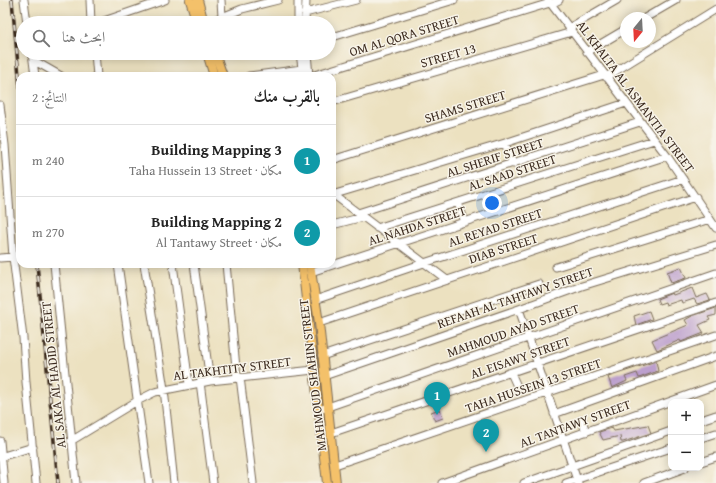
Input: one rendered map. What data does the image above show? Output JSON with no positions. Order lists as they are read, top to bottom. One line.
{"streets":{"main road":["MAHMOUD SHAHIN STREET"],"street":["OM AL QORA STREET","STREET 13","AL KHALTA AL ASMANTIA STREET","SHAMS STREET","AL SHERIF STREET","AL SAAD STREET","AL NAHDA STREET","AL REYAD STREET","DIAB STREET","REFAAH AL TAHTAWY STREET","MAHMOUD AYAD STREET","AL EISAWY STREET","AL TAKHTITY STREET","AL SAKA AL HADID STREET","TAHA HUSSEIN 13 STREET","AL TANTAWY STREET"]},"crossings":[["OM AL QORA STREET","AL KHALTA AL ASMANTIA STREET"],["STREET 13","AL KHALTA AL ASMANTIA STREET"],["AL KHALTA AL ASMANTIA STREET","SHAMS STREET"],["AL KHALTA AL ASMANTIA STREET","AL SHERIF STREET"],["AL KHALTA AL ASMANTIA STREET","AL SAAD STREET"],["AL KHALTA AL ASMANTIA STREET","AL NAHDA STREET"],["AL KHALTA AL ASMANTIA STREET","AL REYAD STREET"],["AL KHALTA AL ASMANTIA STREET","DIAB STREET"],["AL REYAD STREET","MAHMOUD SHAHIN STREET"],["DIAB STREET","MAHMOUD SHAHIN STREET"],["REFAAH AL TAHTAWY STREET","MAHMOUD SHAHIN STREET"],["MAHMOUD AYAD STREET","MAHMOUD SHAHIN STREET"],["AL EISAWY STREET","MAHMOUD SHAHIN STREET"],["AL TAKHTITY STREET","AL SAKA AL HADID STREET"],["AL TAKHTITY STREET","MAHMOUD SHAHIN STREET"],["MAHMOUD SHAHIN STREET","TAHA HUSSEIN 13 STREET"]],"north":"bottom","page":{"search":"ابحث هنا","heading":["بالقرب منك","النتائج: 2"],"list":[{"mark":"1","name":"Building Mapping 3","note":"مكان · Taha Hussein 13 Street","value":"240 m"},{"mark":"2","name":"Building Mapping 2","note":"مكان · Al Tantawy Street","value":"270 m"}],"pins":["1","2"],"map_buttons":["+","−"]}}
